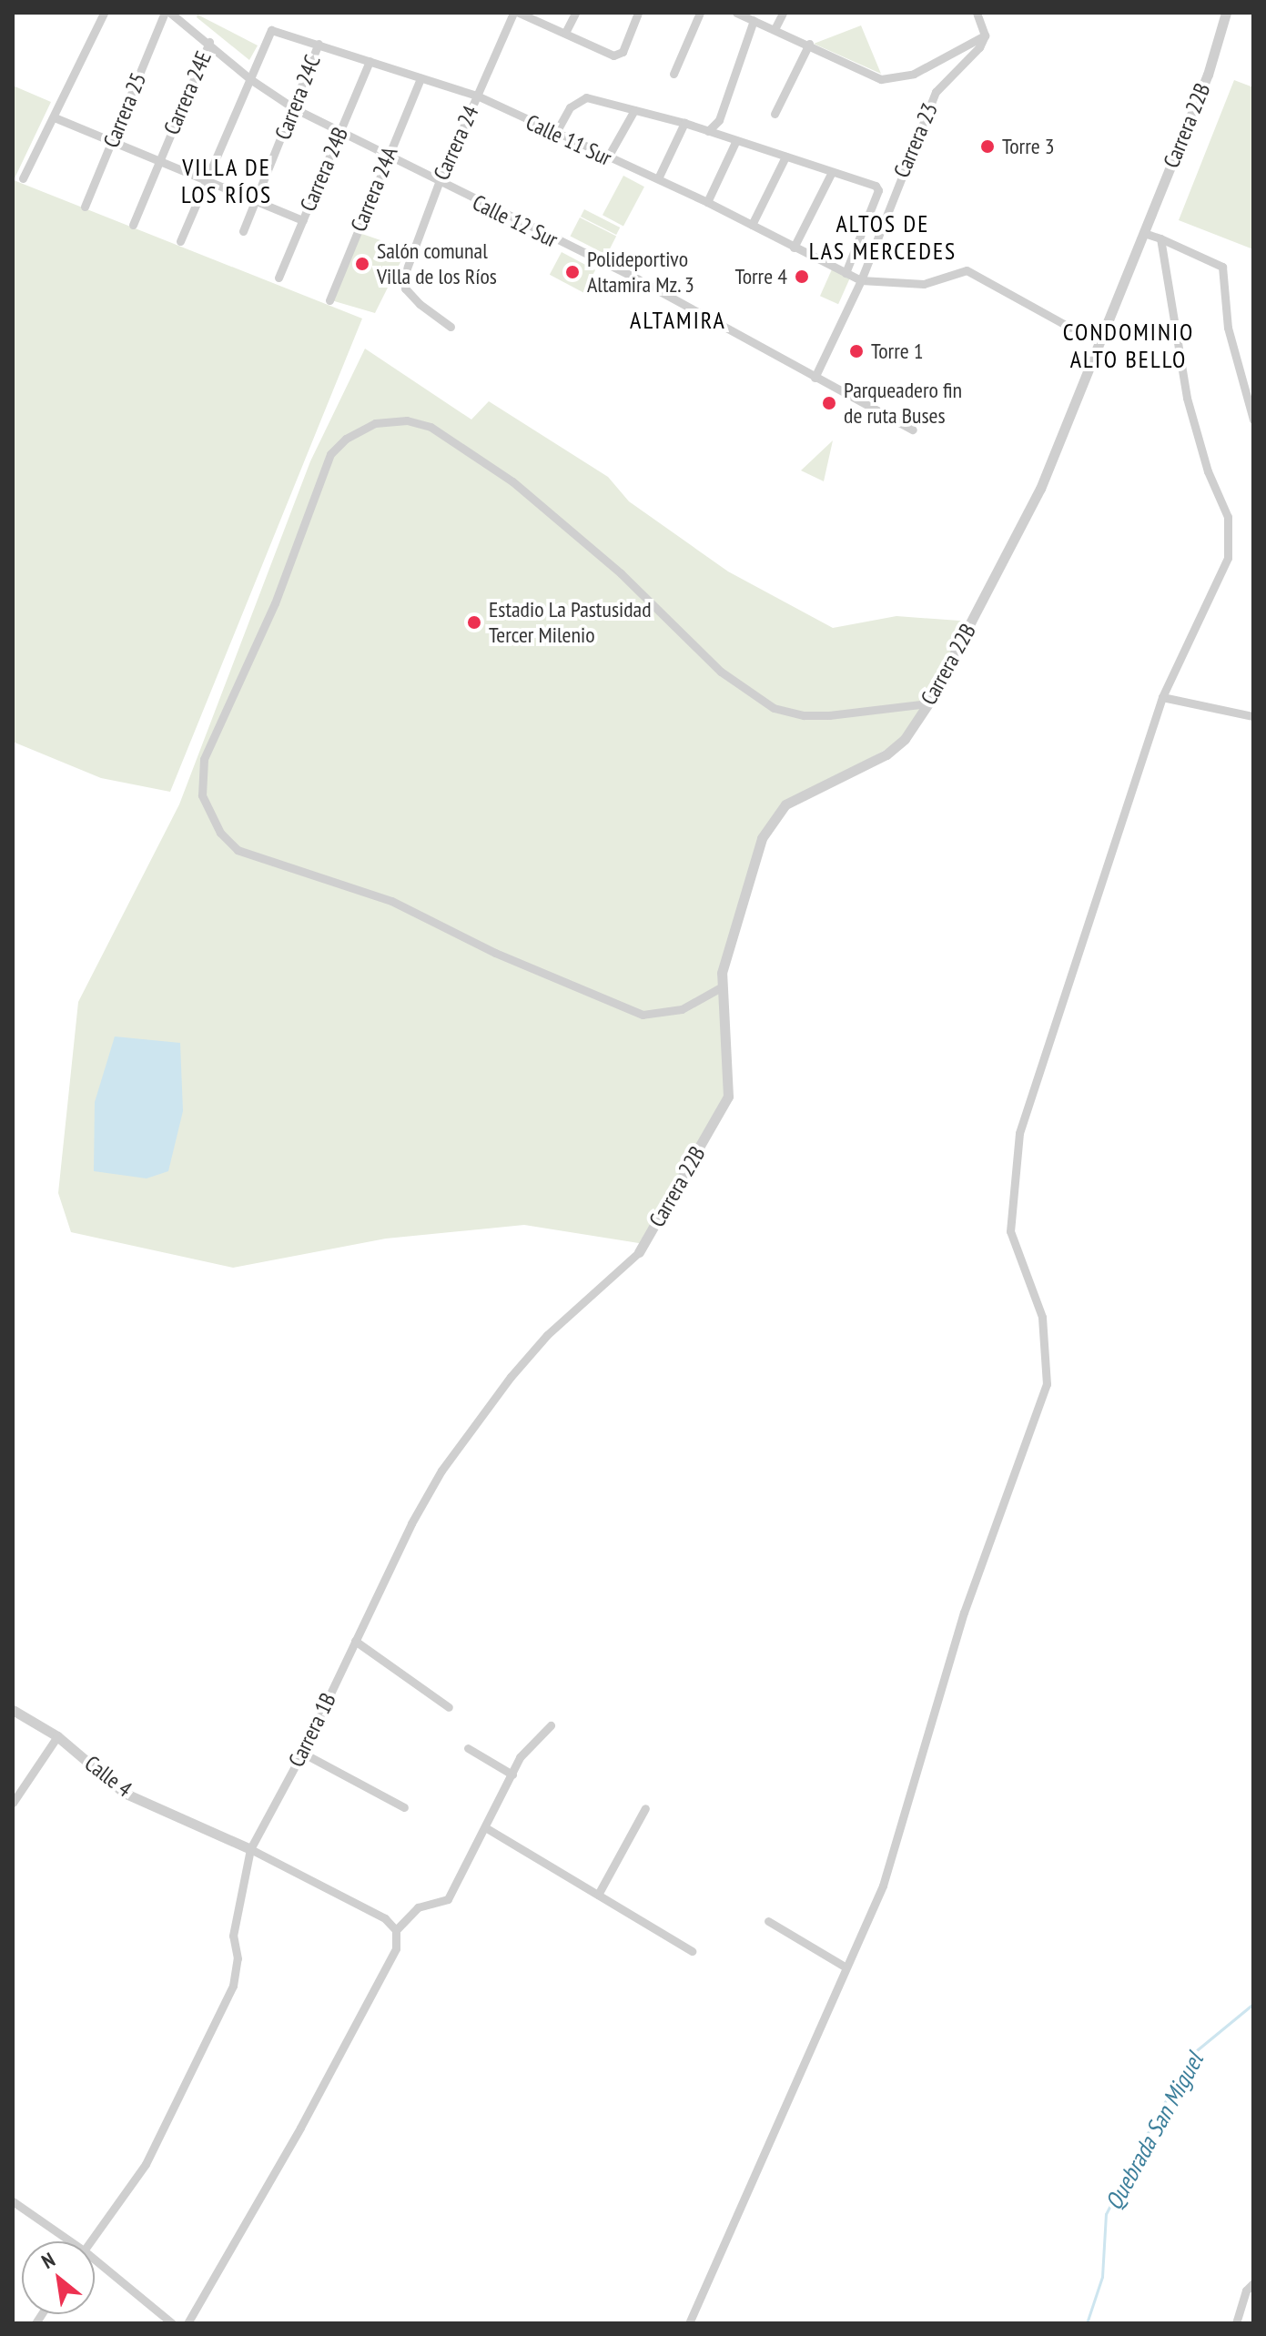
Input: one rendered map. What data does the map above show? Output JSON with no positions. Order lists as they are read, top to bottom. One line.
{"streets":{"street":["Carrera 24E","Carrera 24C","Carrera 25","Carrera 22B","Calle 11 Sur","Carrera 23","Carrera 24","Carrera 24B","Carrera 24A","Calle 12 Sur","Carrera 1B","Calle 4"]},"crossings":[["Carrera 24E","Calle 12 Sur"],["Carrera 24C","Calle 11 Sur"],["Carrera 24C","Calle 12 Sur"],["Carrera 22B","Carrera 1B"],["Calle 11 Sur","Carrera 23"],["Calle 11 Sur","Carrera 24"],["Calle 11 Sur","Carrera 24B"],["Calle 11 Sur","Carrera 24A"],["Calle 11 Sur","Calle 12 Sur"],["Carrera 23","Calle 12 Sur"],["Carrera 24","Calle 12 Sur"],["Carrera 24B","Calle 12 Sur"],["Carrera 24A","Calle 12 Sur"],["Carrera 1B","Calle 4"]],"districts":["VILLA DE LOS RÍOS","ALTOS DE LAS MERCEDES","ALTAMIRA","CONDOMINIO ALTO BELLO"],"water":["Quebrada San Miguel"],"places":["Torre 3","Salón comunal Villa de los Ríos","Polideportivo Altamira Mz. 3","Torre 4","Torre 1","Parqueadero fin de ruta Buses","Estadio La Pastusidad Tercer Milenio"],"north":"top left"}
